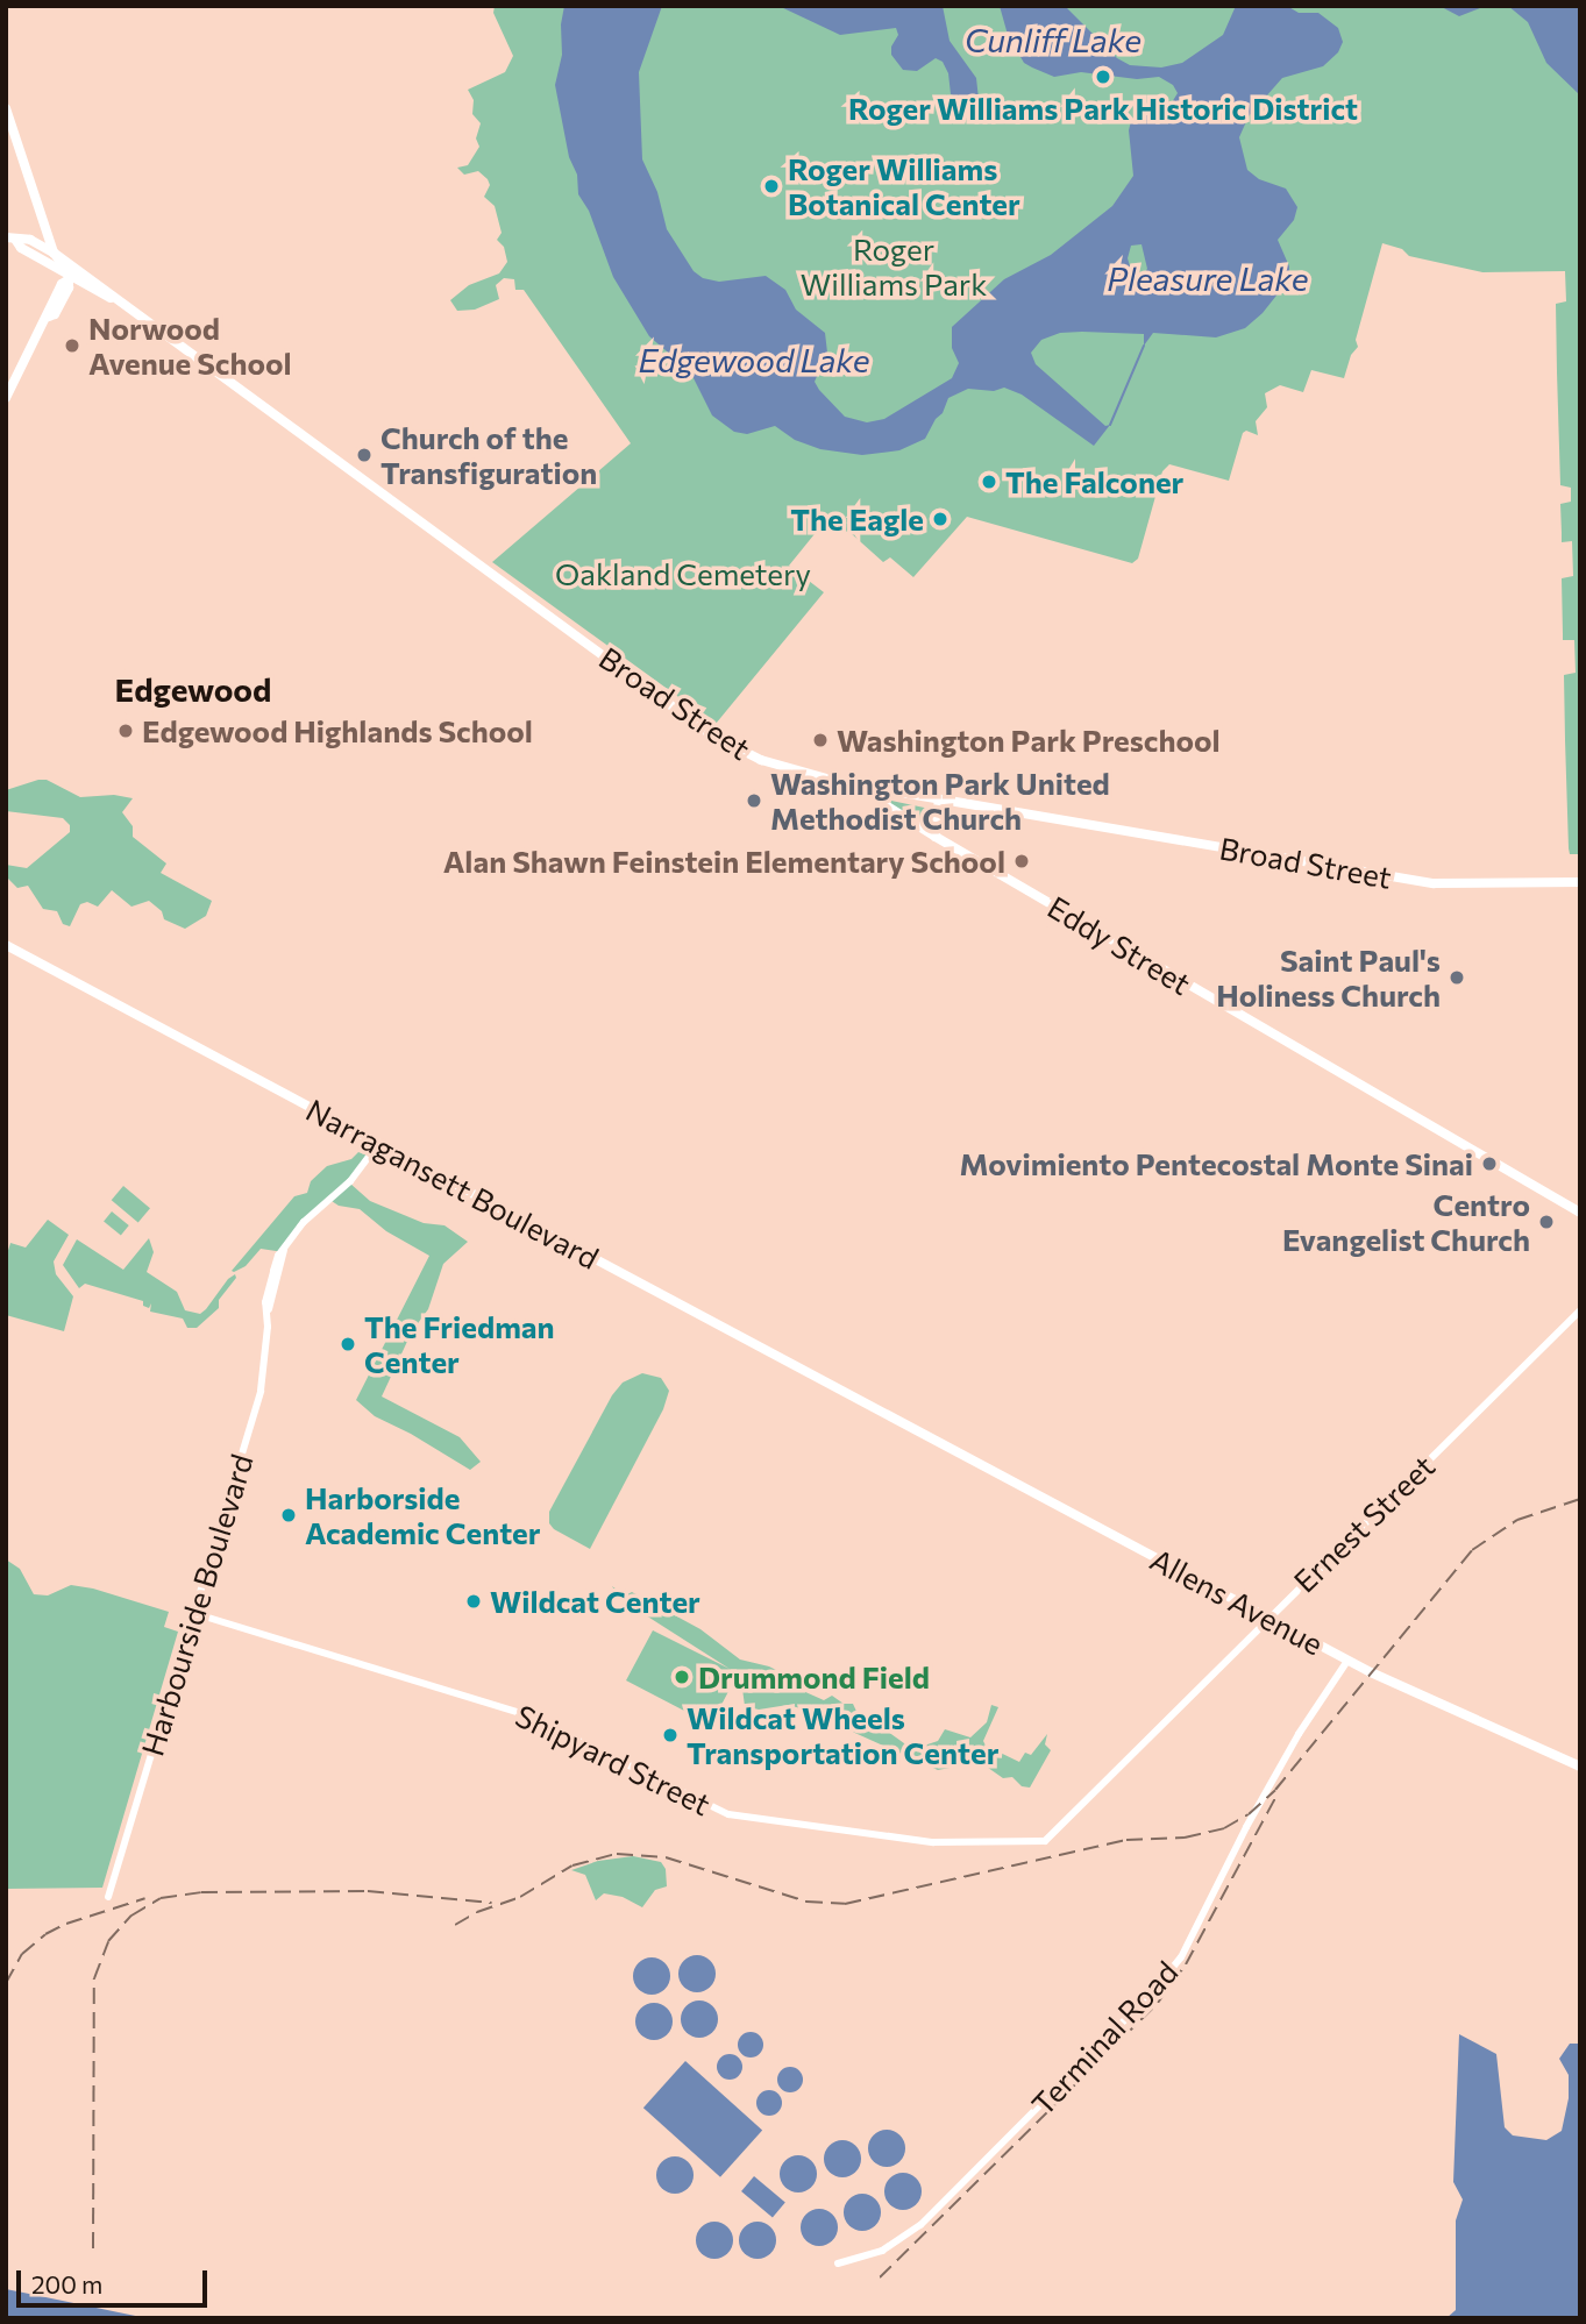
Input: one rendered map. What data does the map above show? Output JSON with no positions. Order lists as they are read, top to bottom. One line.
{"streets":{"main road":["Broad Street","Eddy Street","Narragansett Boulevard","Allens Avenue"],"street":["Ernest Street","Harbourside Boulevard","Shipyard Street","Terminal Road"]},"crossings":[["Broad Street","Eddy Street"],["Narragansett Boulevard","Allens Avenue"],["Narragansett Boulevard","Harbourside Boulevard"],["Ernest Street","Allens Avenue"],["Ernest Street","Shipyard Street"],["Allens Avenue","Terminal Road"],["Harbourside Boulevard","Shipyard Street"]],"districts":["Edgewood"],"water":["Cunliff Lake","Pleasure Lake","Edgewood Lake"],"parks":["Roger Williams Park","Oakland Cemetery"],"places":["Roger Williams Park Historic District","Roger Williams Botanical Center","Norwood Avenue School","Church of the Transfiguration","The Falconer","The Eagle","Edgewood Highlands School","Washington Park Preschool","Washington Park United Methodist Church","Alan Shawn Feinstein Elementary School","Saint Paul's Holiness Church","Movimiento Pentecostal Monte Sinai","Centro Evangelist Church","The Friedman Center","Harborside Academic Center","Wildcat Center","Drummond Field","Wildcat Wheels Transportation Center"],"scale_bar":"200 m"}
